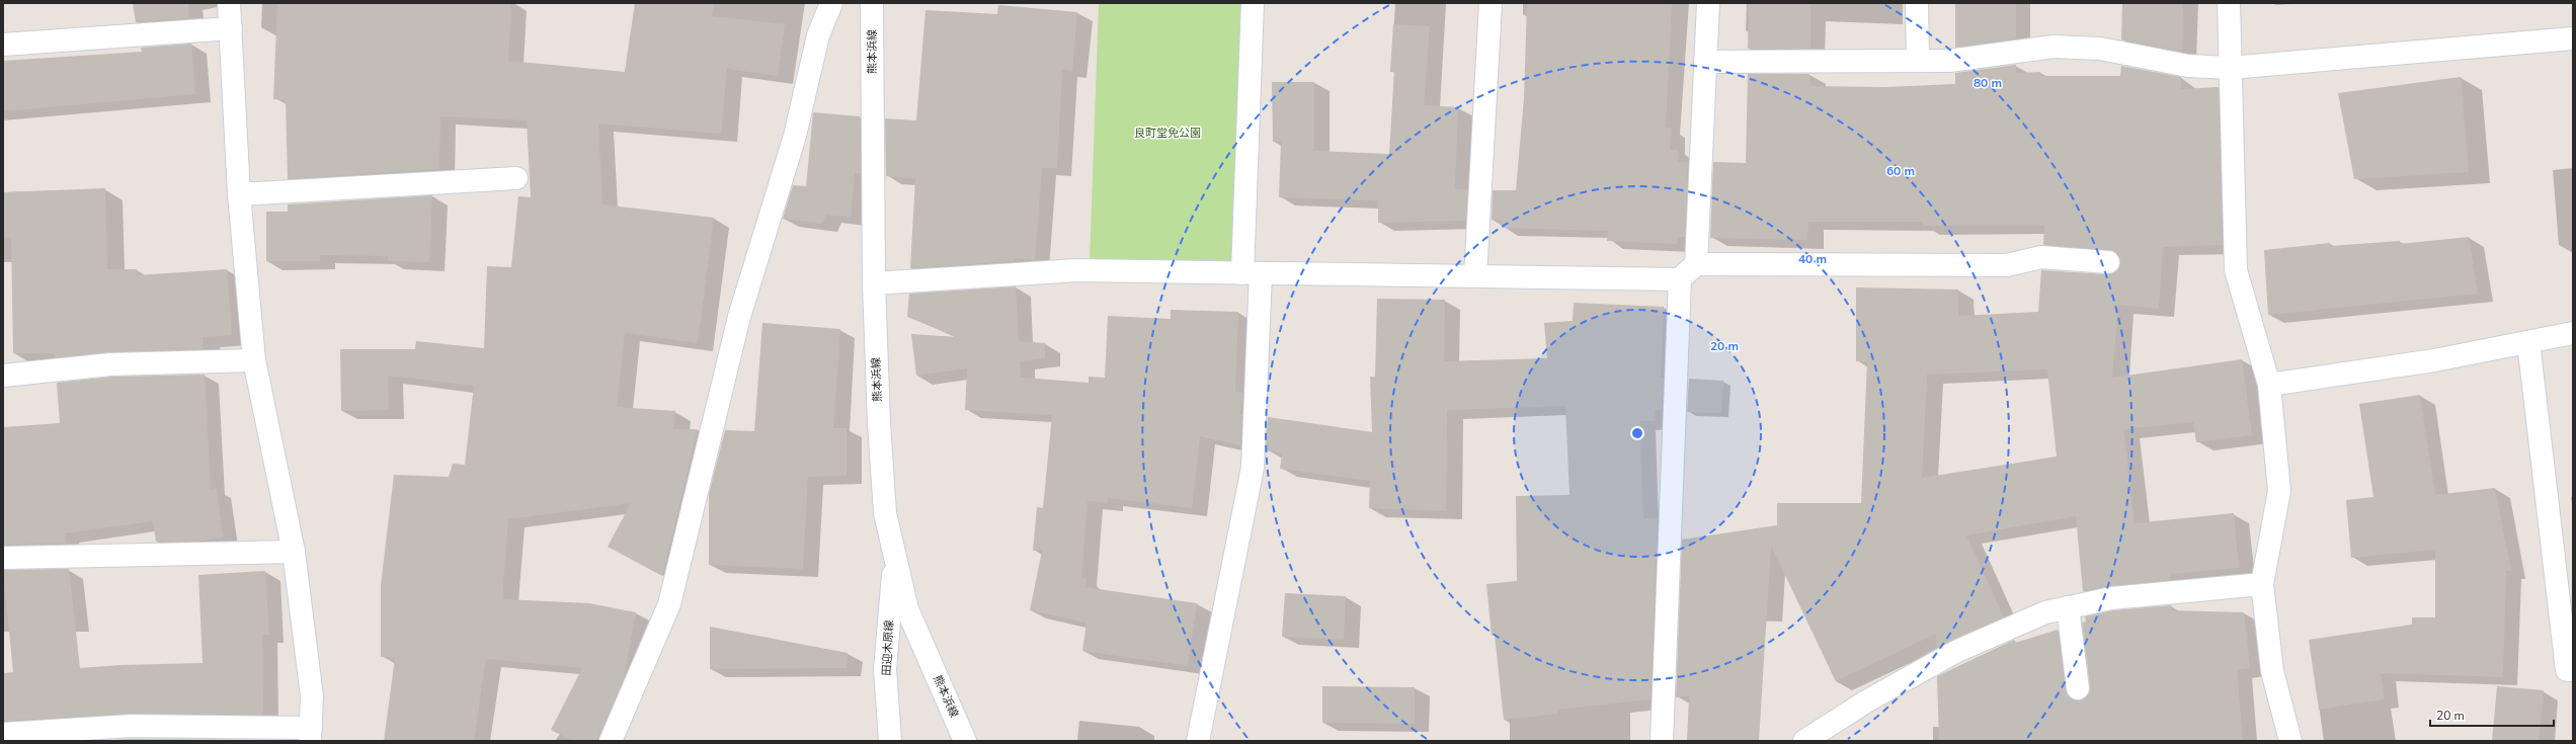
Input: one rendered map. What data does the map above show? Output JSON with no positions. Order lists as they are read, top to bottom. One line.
{"streets":{"street":["熊本浜線","田迎木原線"]},"crossings":[["熊本浜線","田迎木原線"]],"parks":["良町堂免公園"],"scale_bar":"20 m","rings":["80 m","60 m","40 m","20 m"]}
